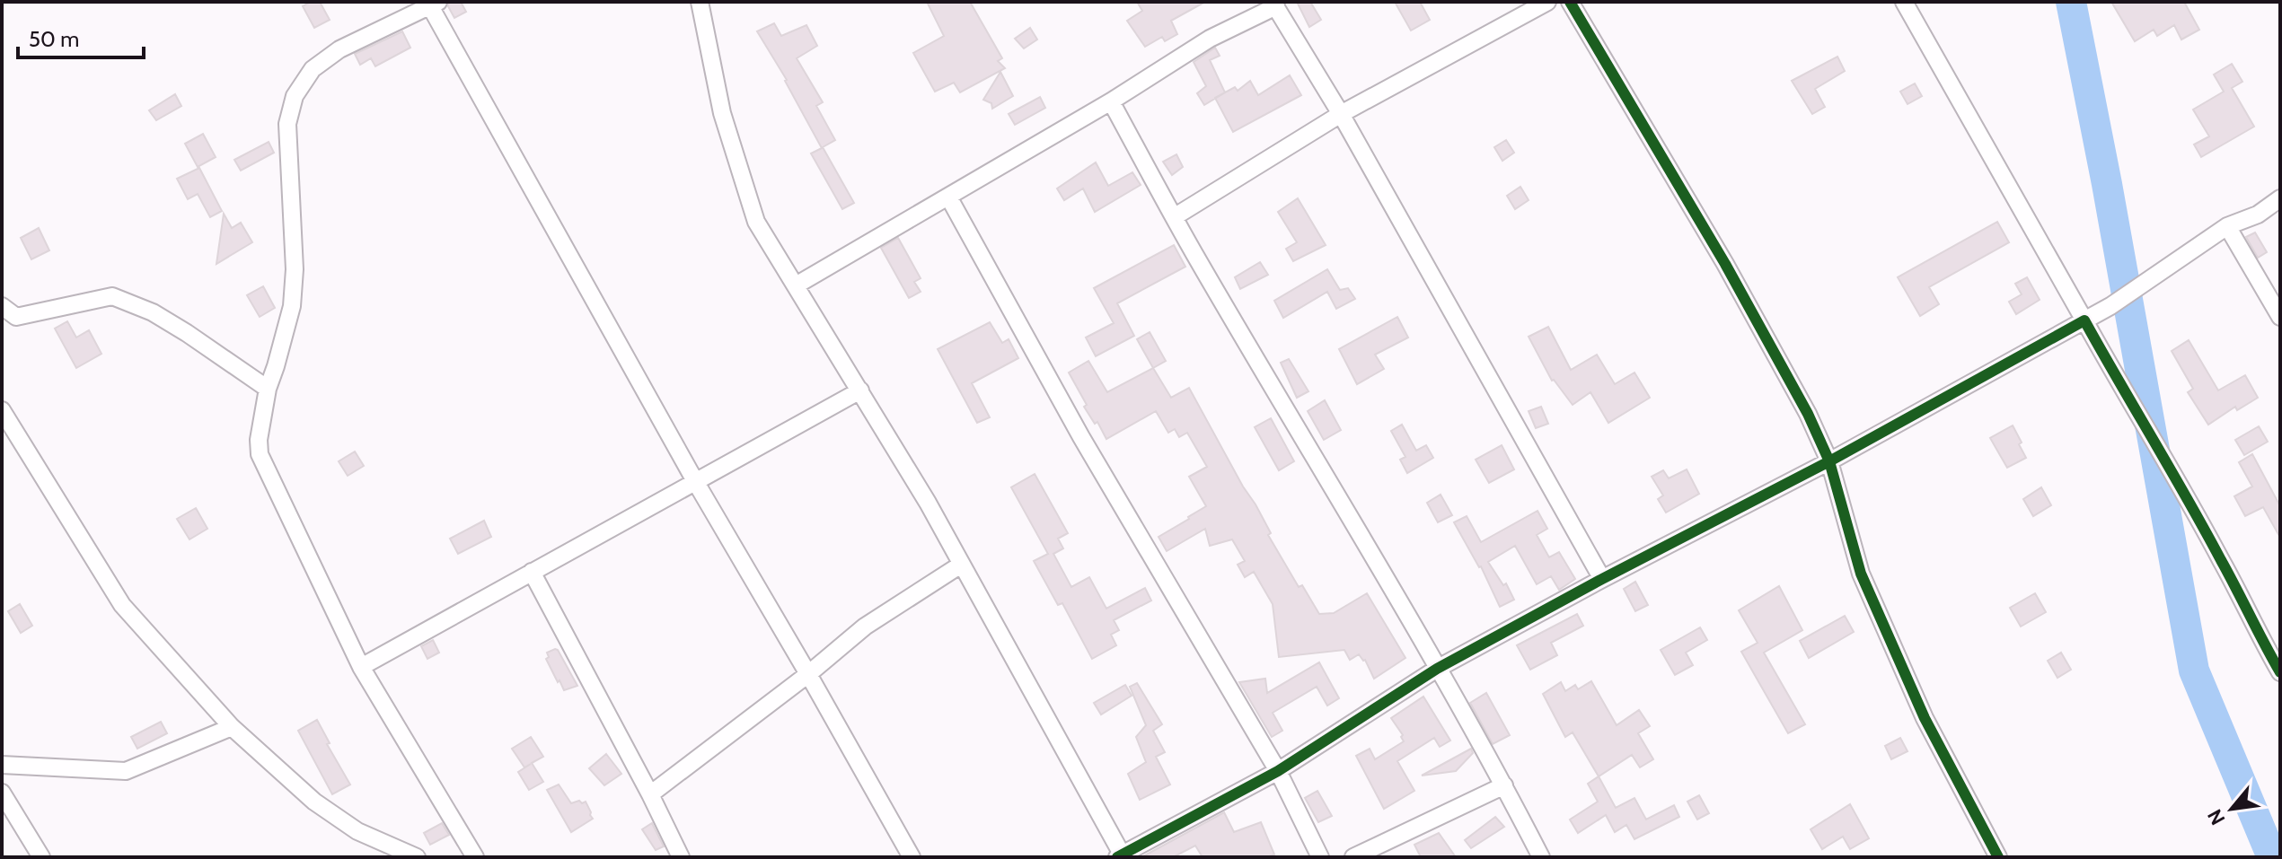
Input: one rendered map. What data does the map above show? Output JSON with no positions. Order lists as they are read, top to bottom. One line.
{"scale_bar":"50 m","north":"bottom left"}
